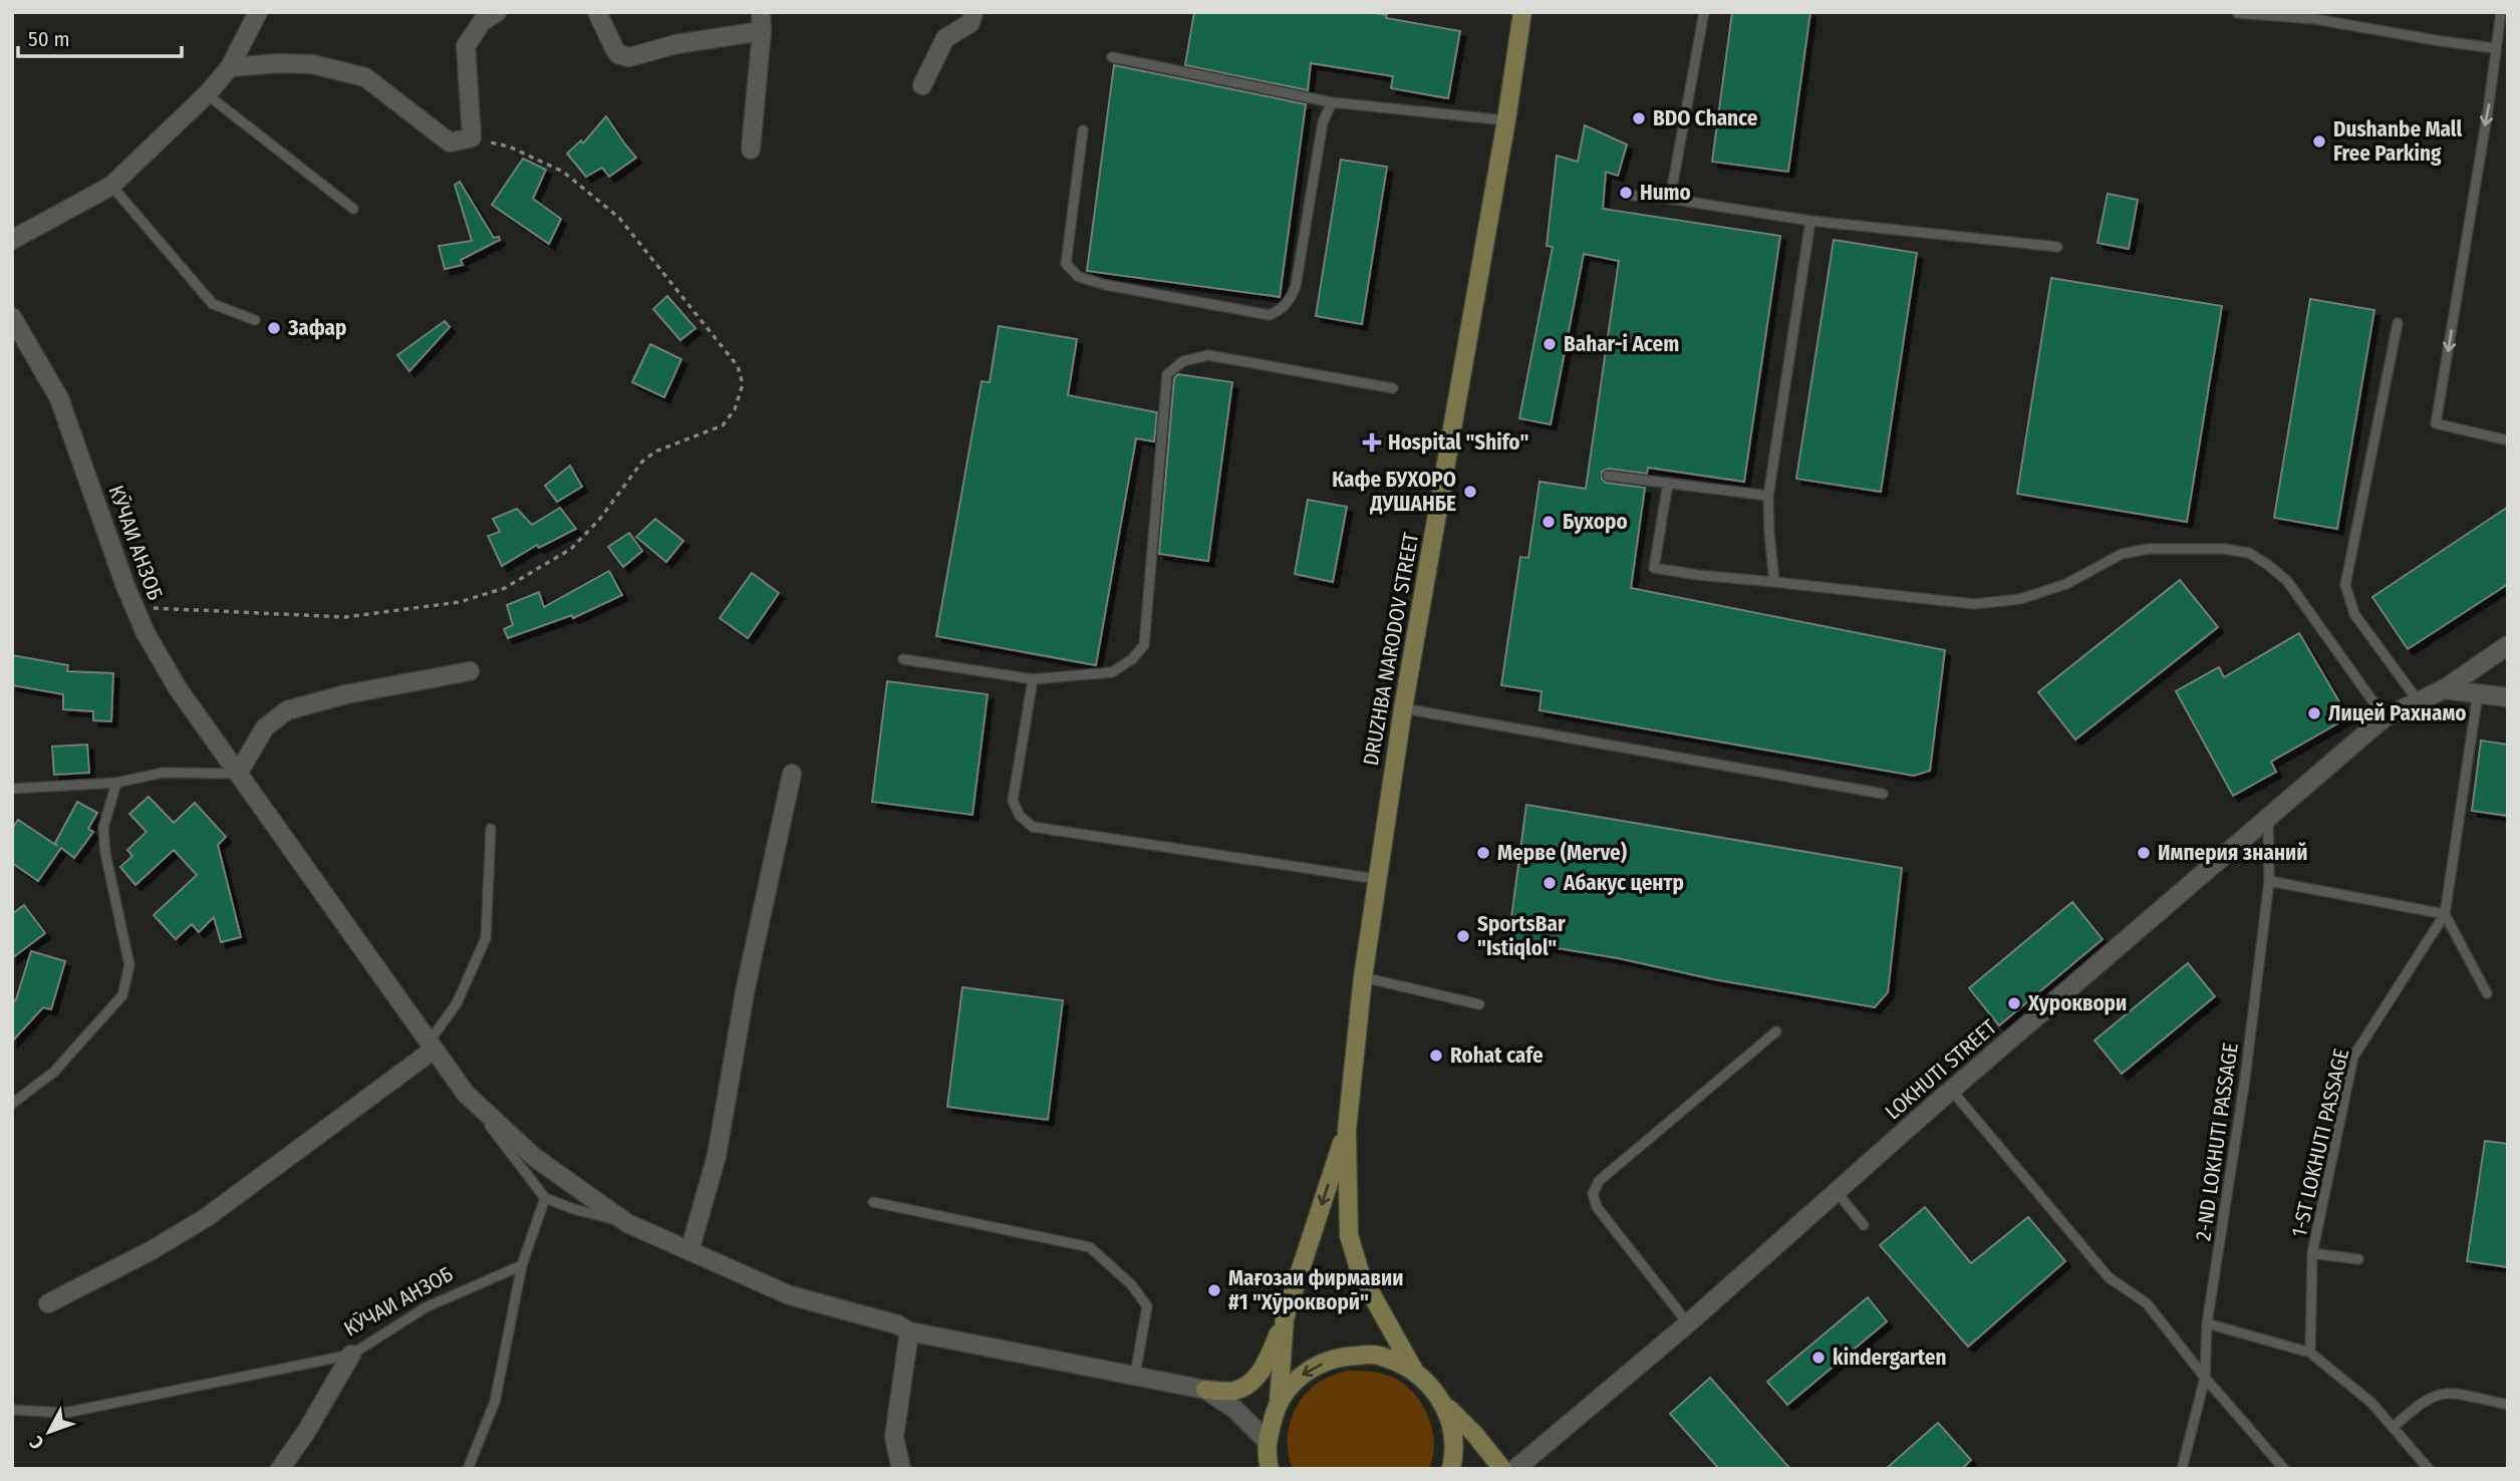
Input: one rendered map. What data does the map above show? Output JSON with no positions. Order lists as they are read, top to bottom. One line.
{"streets":{"main road":["DRUZHBA NARODOV STREET"],"street":["КӮЧАИ АНЗОБ","LOKHUTI STREET"],"lane":["2-ND LOKHUTI PASSAGE","1-ST LOKHUTI PASSAGE"]},"crossings":[["LOKHUTI STREET","2-ND LOKHUTI PASSAGE"]],"places":{"other":["BDO Chance","Dushanbe Mall Free Parking","Humo","Зафар","Bahar-i Acem","Кафе БУХОРО ДУШАНБЕ","Бухоро","Лицей Рахнамо","Мерве (Merve)","Империя знаний","Абакус центр","SportsBar \"Istiqlol\"","Хуроквори","Rohat cafe","Мағозаи фирмавии #1 \"Хӯрокворӣ\"","kindergarten"],"health":["Hospital \"Shifo\""]},"scale_bar":"50 m","north":"bottom left"}
